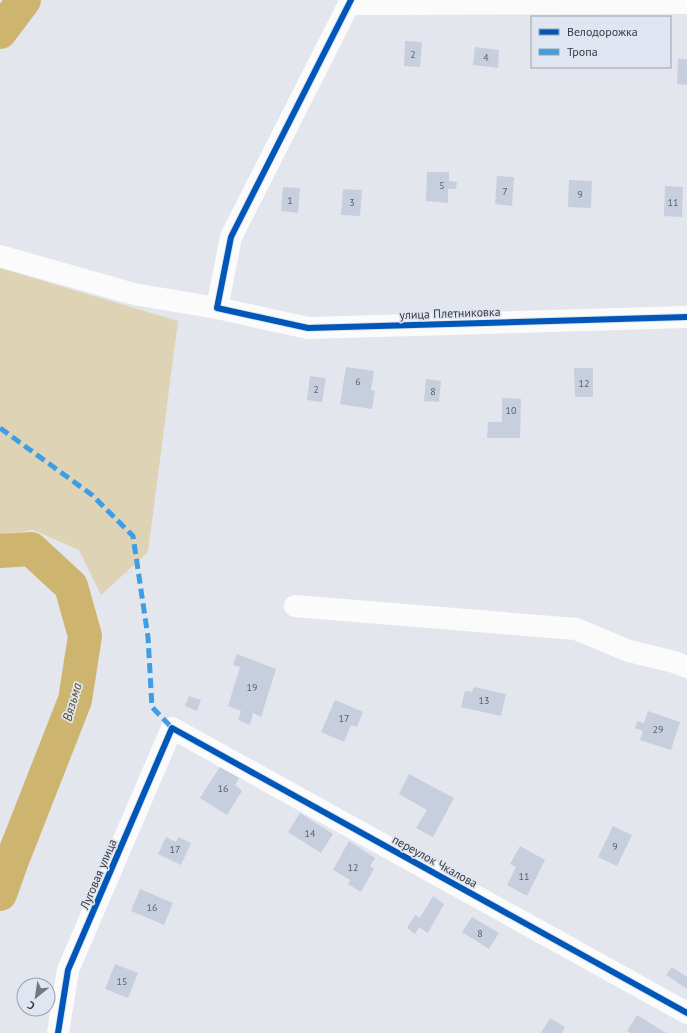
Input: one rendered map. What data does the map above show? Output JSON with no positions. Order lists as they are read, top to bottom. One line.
{"streets":{"street":["улица Плетниковка","переулок Чкалова","Луговая улица"]},"crossings":[["переулок Чкалова","Луговая улица"]],"water":["Вязьма"],"house_numbers":["2","4","5","7","9","1","3","11","6","12","2","8","10","19","13","17","29","16","14","9","17","12","11","16","8","15"],"legend":["Велодорожка","Тропа"],"north":"bottom left"}
